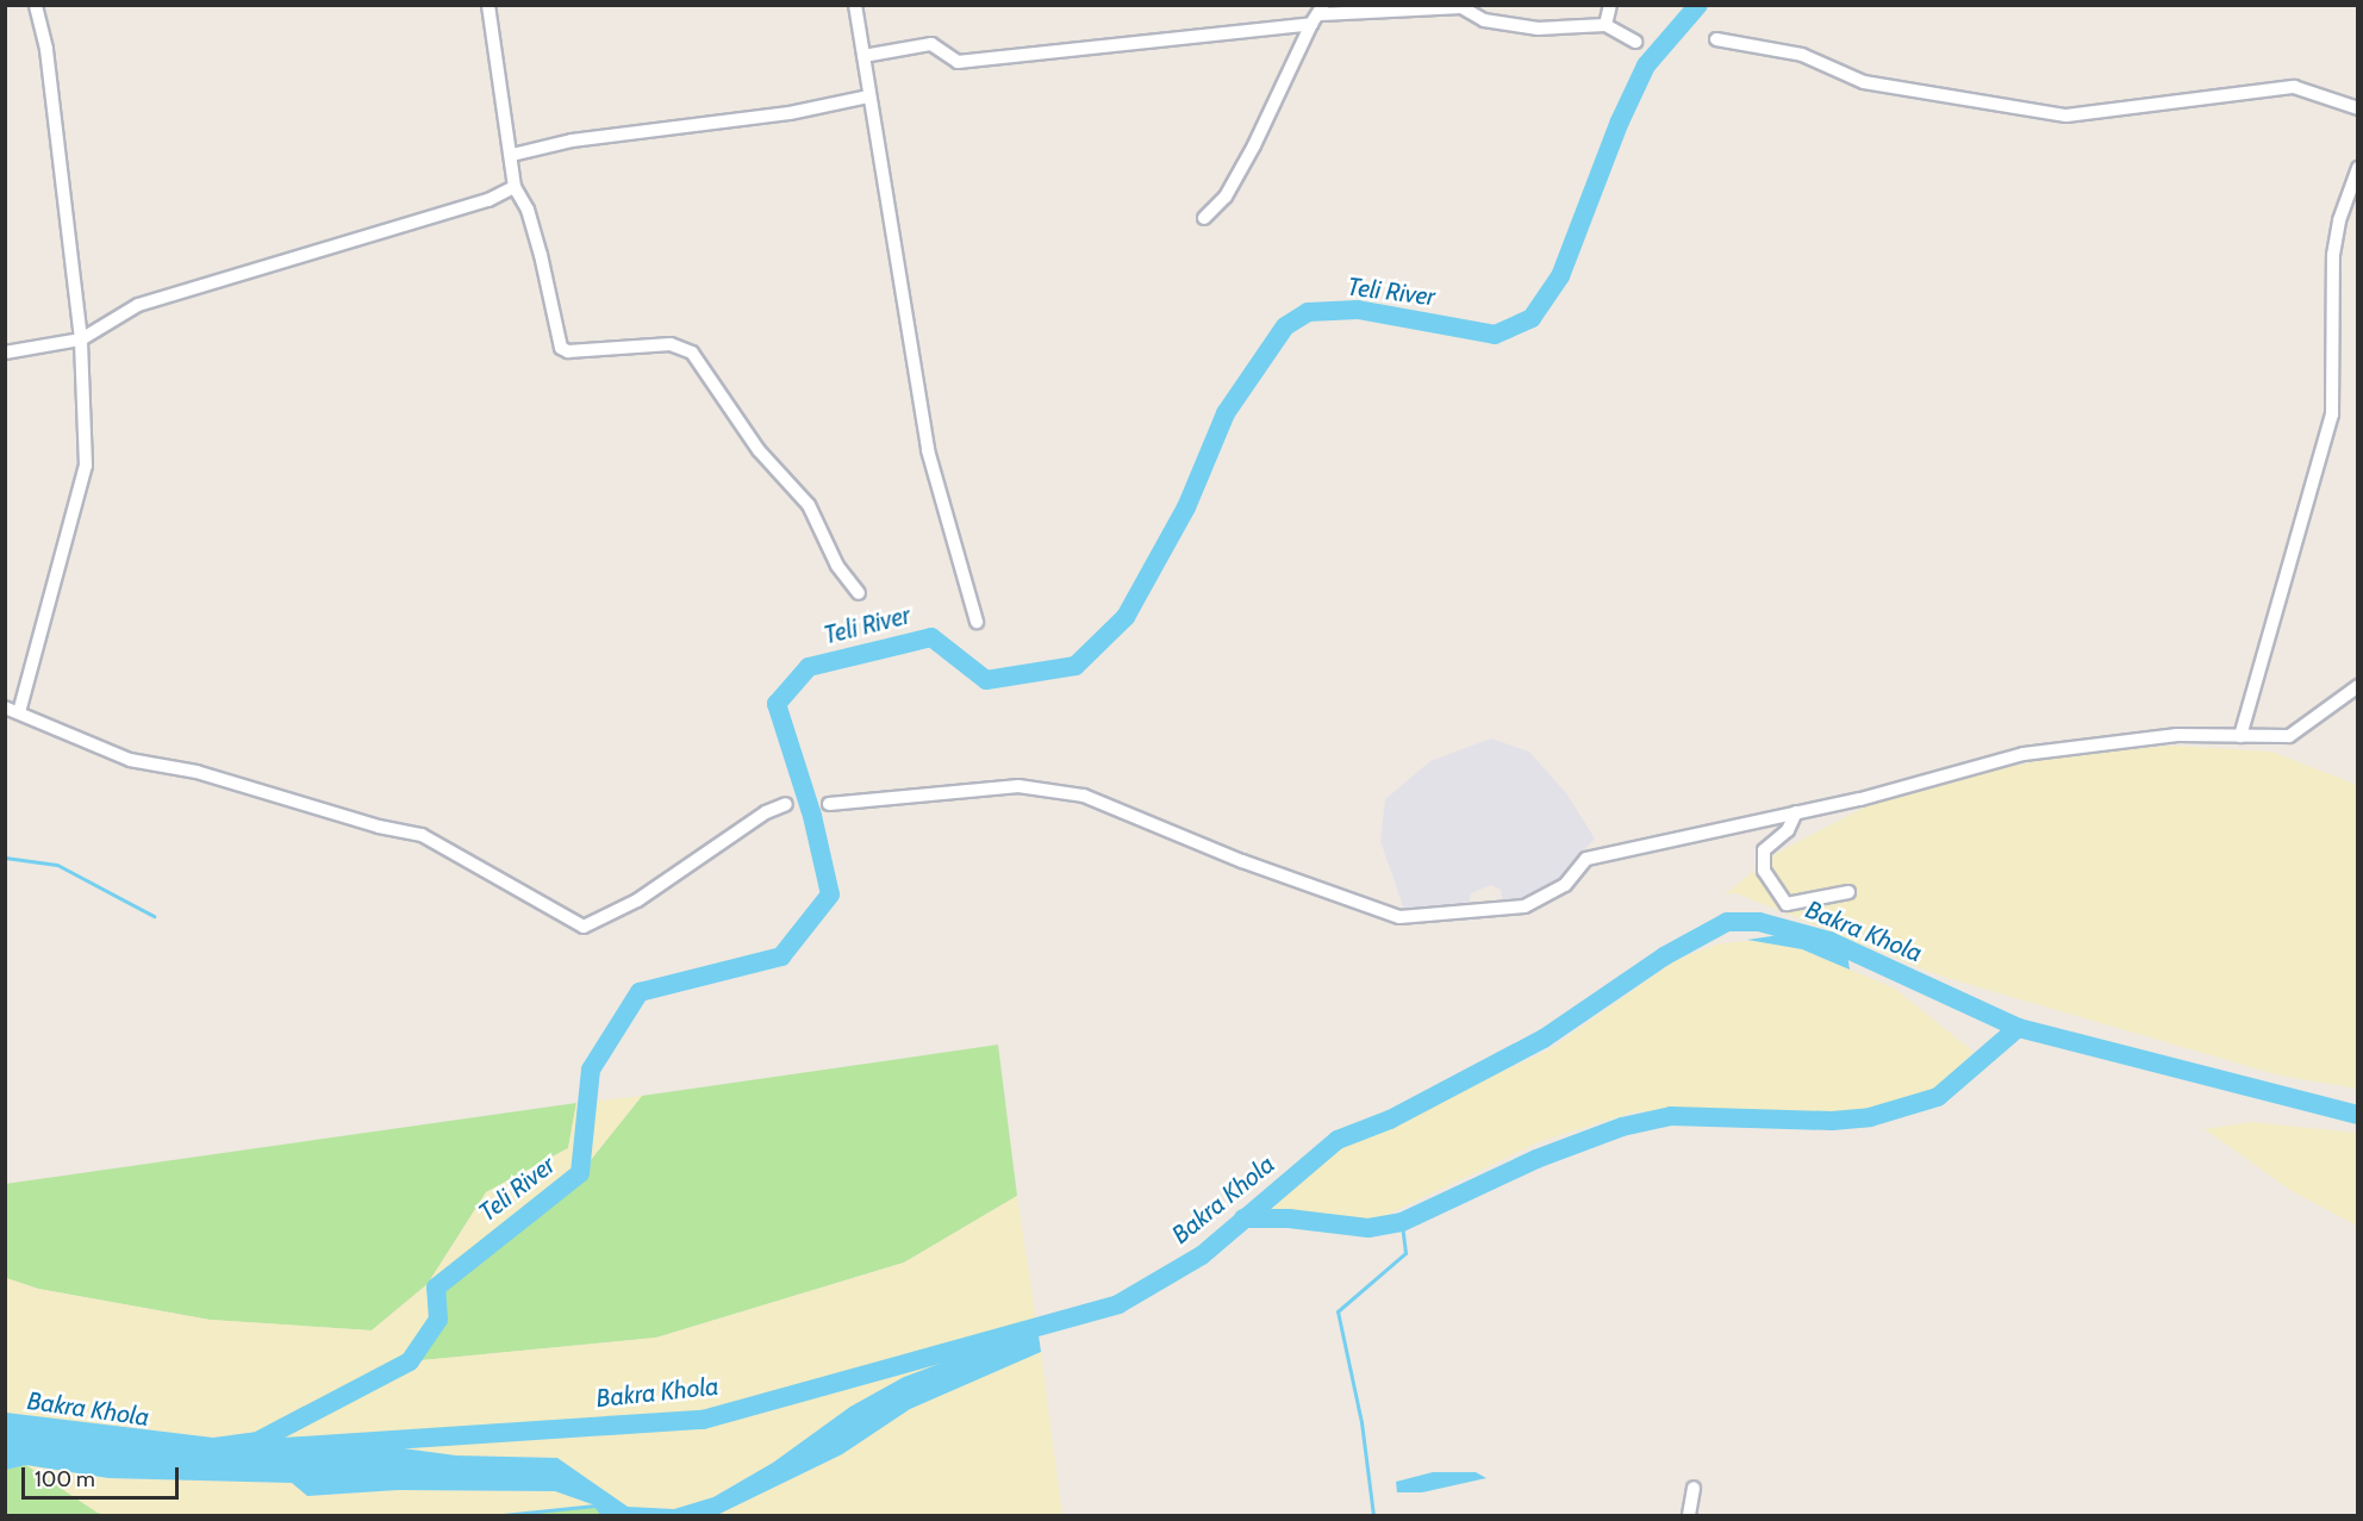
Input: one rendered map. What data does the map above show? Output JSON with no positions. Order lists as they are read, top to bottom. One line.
{"water":["Teli River","Bakra Khola"],"scale_bar":"100 m"}
